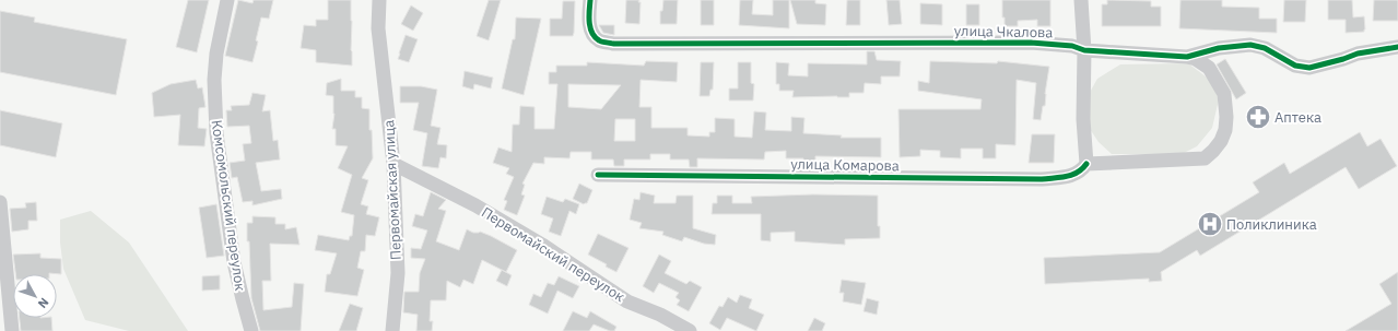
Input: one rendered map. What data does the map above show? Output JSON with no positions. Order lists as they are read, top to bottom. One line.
{"streets":{"street":["улица Чкалова","улица Комарова","Первомайская улица","Комсомольский переулок","Первомайский переулок"]},"crossings":[["Первомайская улица","Первомайский переулок"]],"places":{"pharmacy":["Аптека"],"hospital":["Поликлиника"]},"north":"bottom right"}
